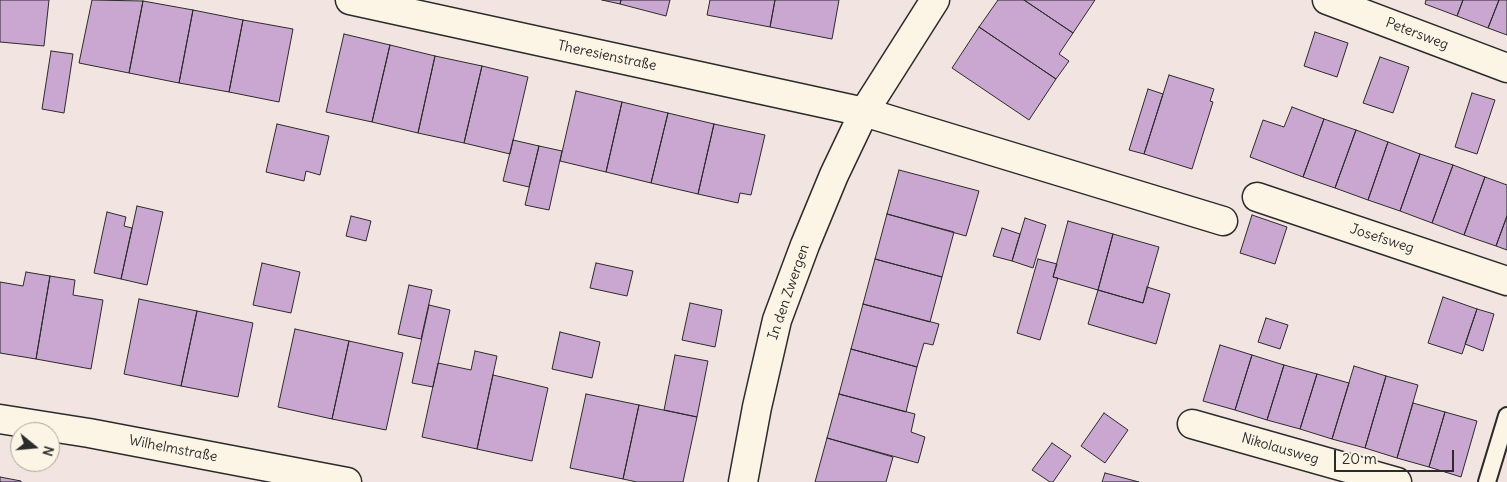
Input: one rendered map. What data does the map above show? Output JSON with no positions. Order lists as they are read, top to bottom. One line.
{"streets":{"street":["Petersweg","Theresienstraße","Josefsweg","In den Zwergen","Wilhelmstraße","Nikolausweg"]},"crossings":[["Theresienstraße","In den Zwergen"]],"scale_bar":"20 m","north":"right"}
